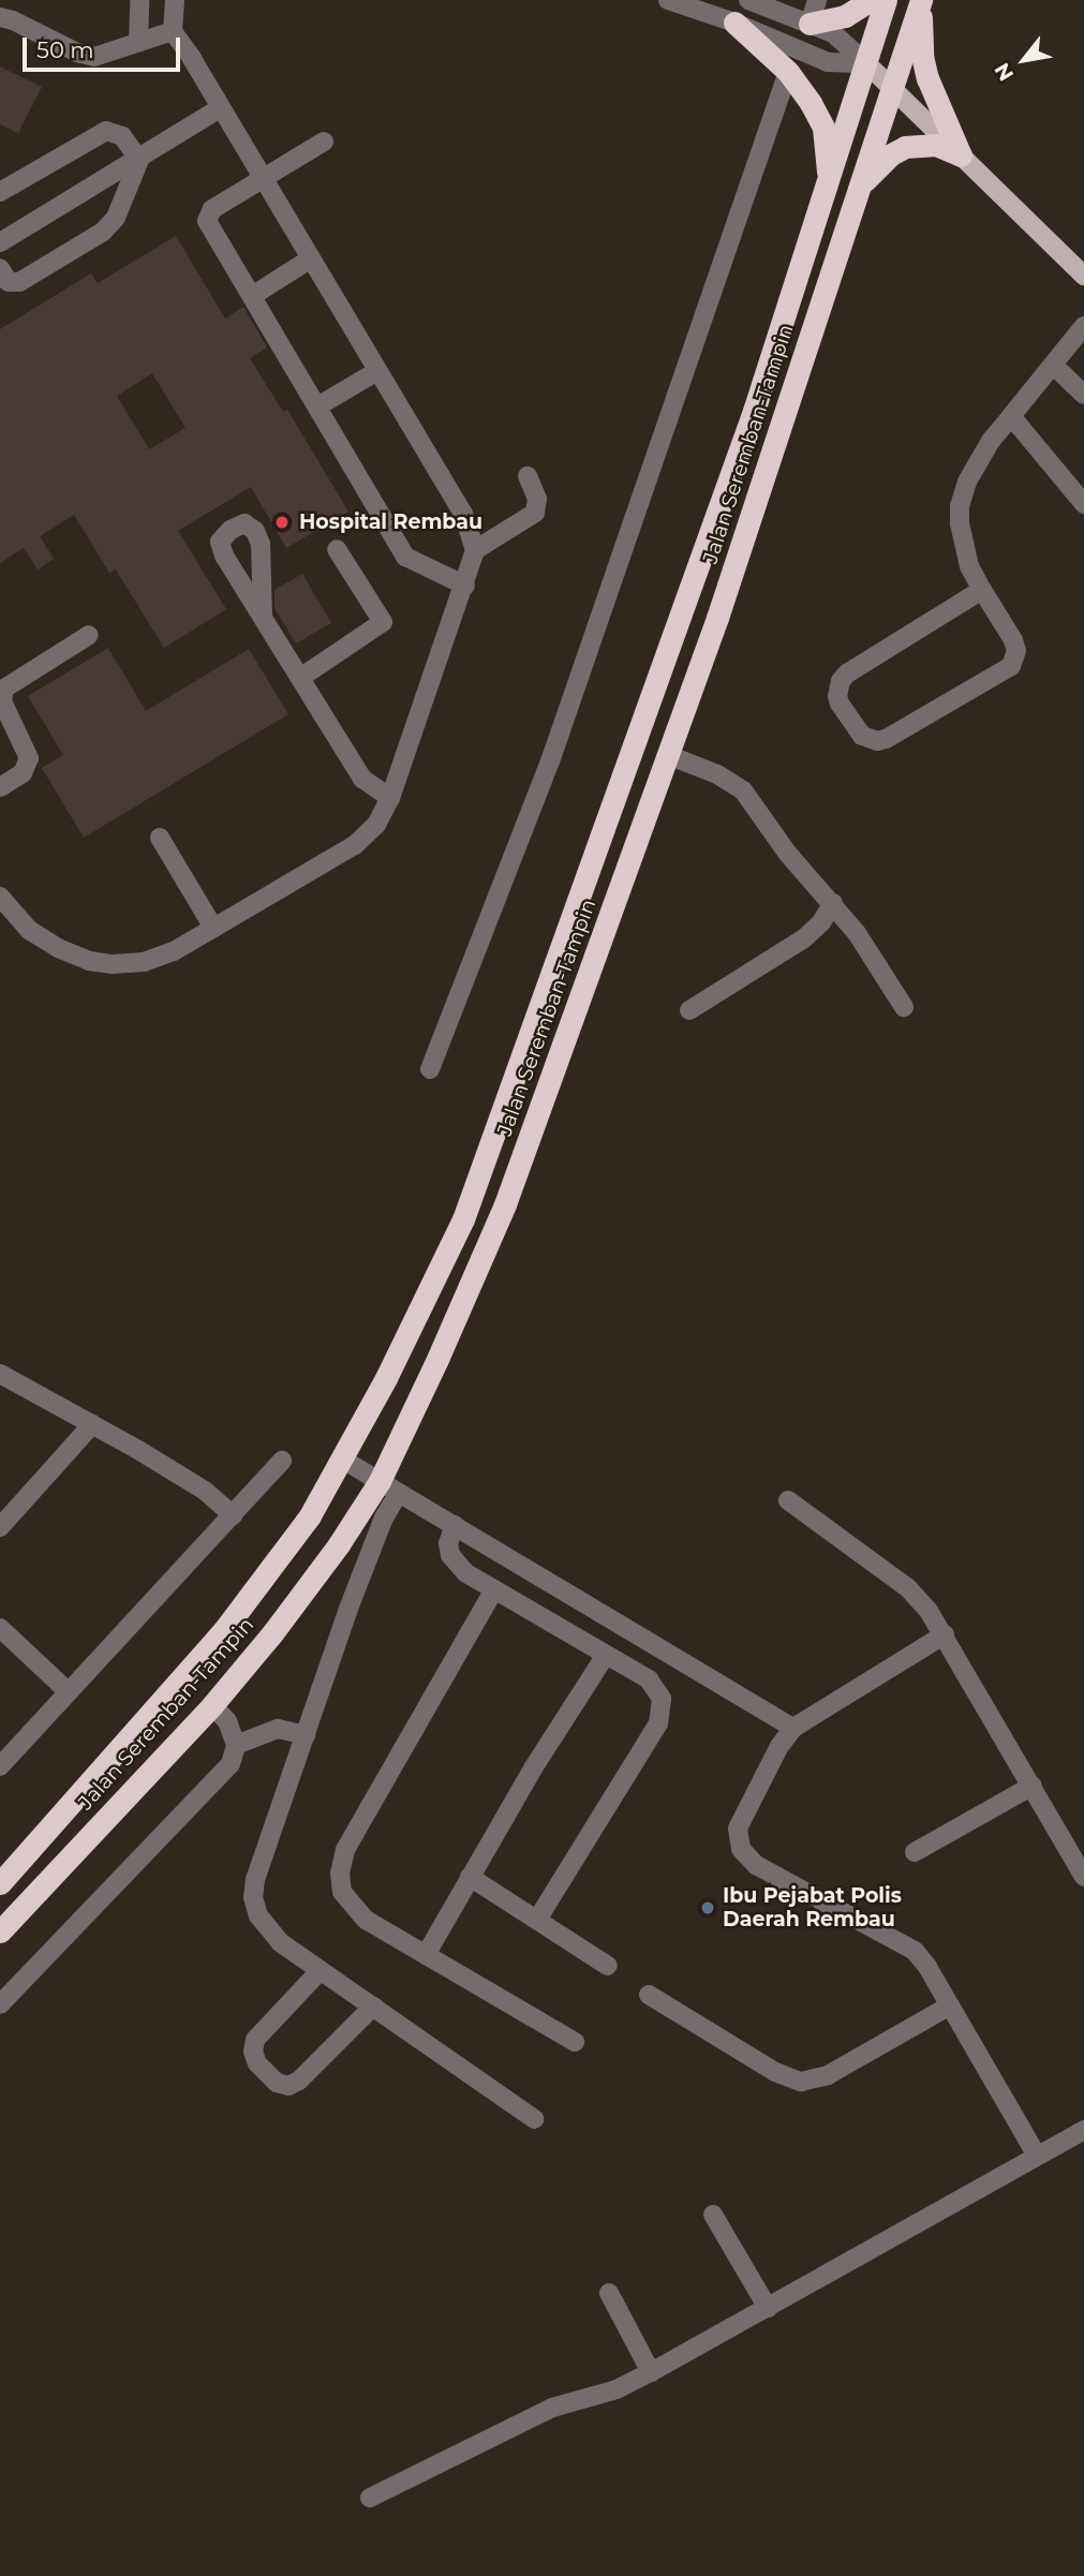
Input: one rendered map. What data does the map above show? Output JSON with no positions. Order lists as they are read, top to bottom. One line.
{"streets":{"highway":["Jalan Seremban-Tampin"]},"places":["Hospital Rembau","Ibu Pejabat Polis Daerah Rembau"],"scale_bar":"50 m","north":"bottom left"}
